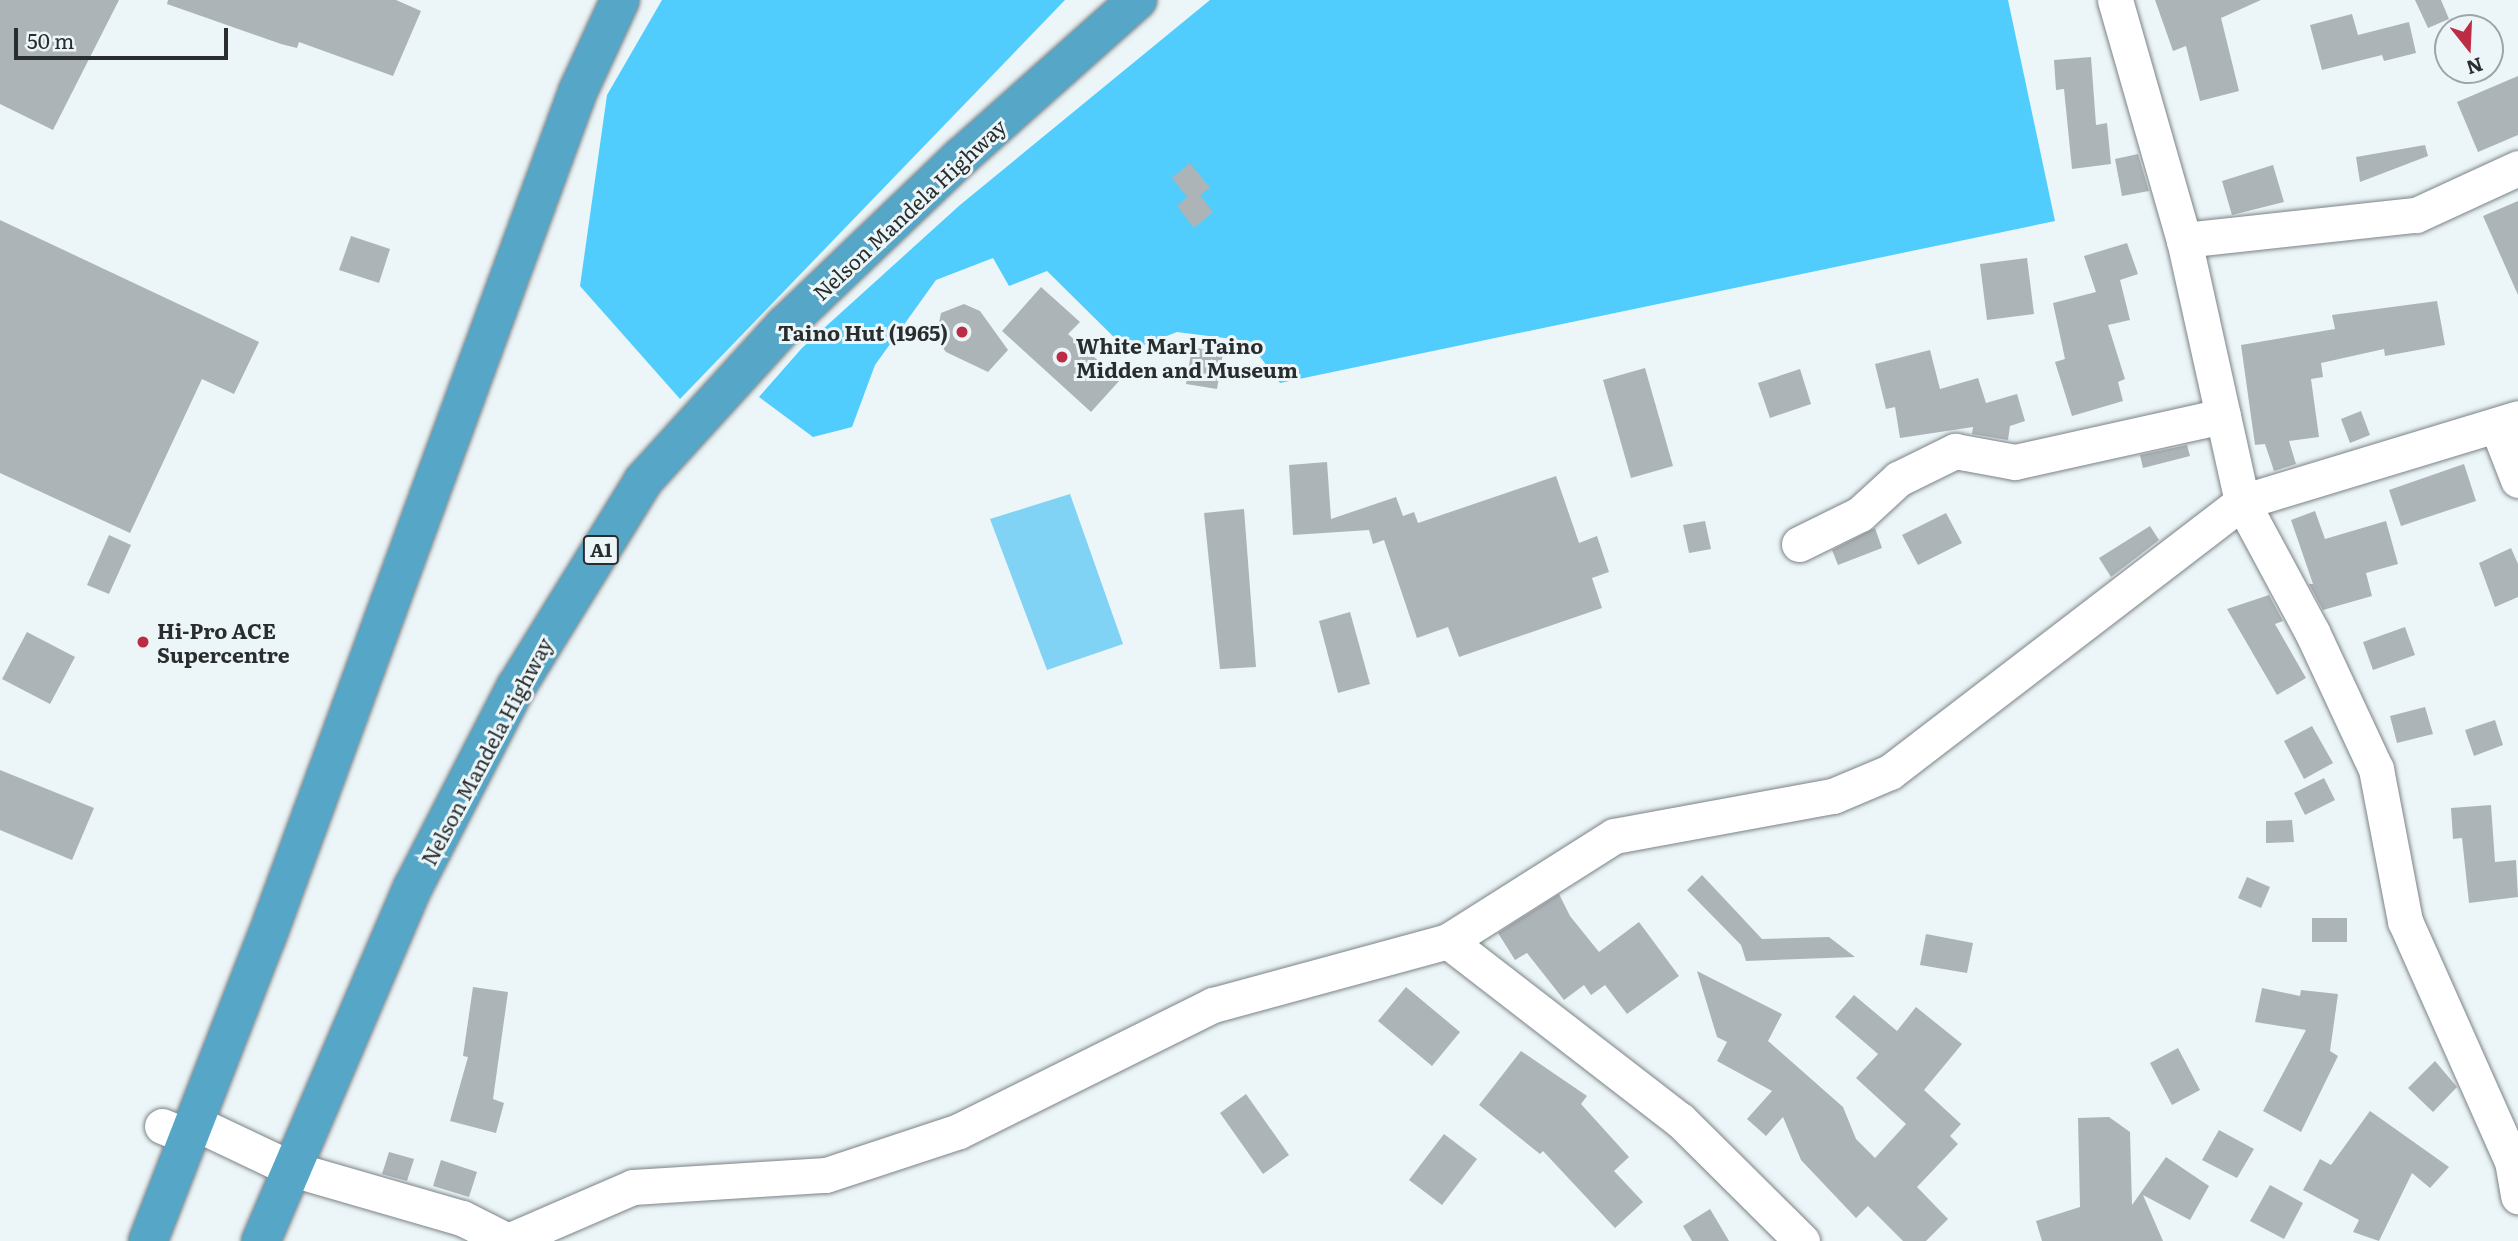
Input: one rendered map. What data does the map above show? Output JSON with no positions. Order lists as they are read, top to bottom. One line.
{"streets":{"highway":["Nelson Mandela Highway","A1"]},"places":["Taino Hut (1965)","White Marl Taino Midden and Museum","Hi-Pro ACE Supercentre"],"scale_bar":"50 m","north":"bottom"}
